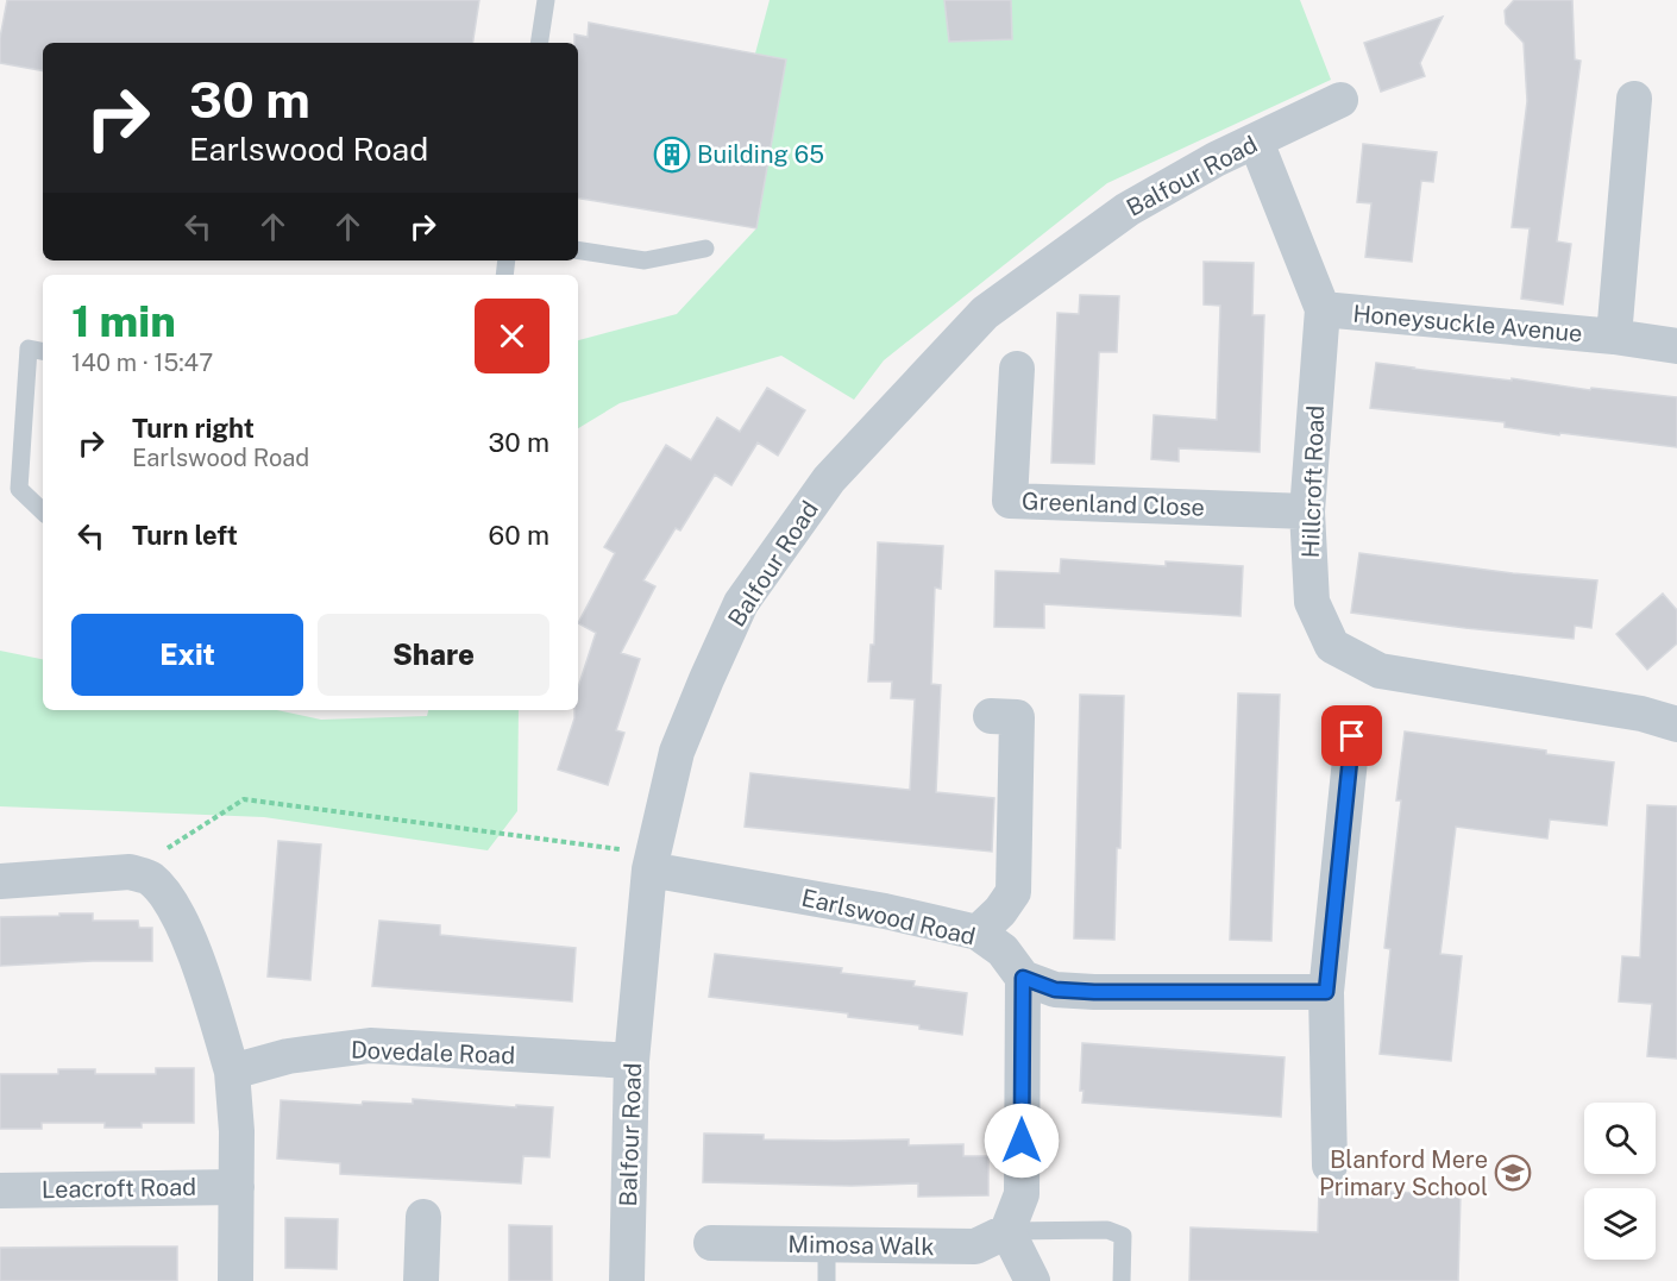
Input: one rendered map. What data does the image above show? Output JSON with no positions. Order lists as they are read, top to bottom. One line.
{"streets":{"street":["Balfour Road","Honeysuckle Avenue","Hillcroft Road","Greenland Close","Earlswood Road","Dovedale Road","Leacroft Road","Mimosa Walk"]},"crossings":[["Balfour Road","Hillcroft Road"],["Balfour Road","Earlswood Road"],["Balfour Road","Dovedale Road"],["Honeysuckle Avenue","Hillcroft Road"],["Hillcroft Road","Greenland Close"]],"places":{"building":["Building 65"],"school or university":["Blanford Mere Primary School"]},"page":{"turn":["30 m","Earlswood Road"],"heading":["1 min","140 m · 15:47"],"list":[{"name":"Turn right","note":"Earlswood Road","value":"30 m"},{"name":"Turn left","value":"60 m"}],"buttons":["Exit","Share"]}}
